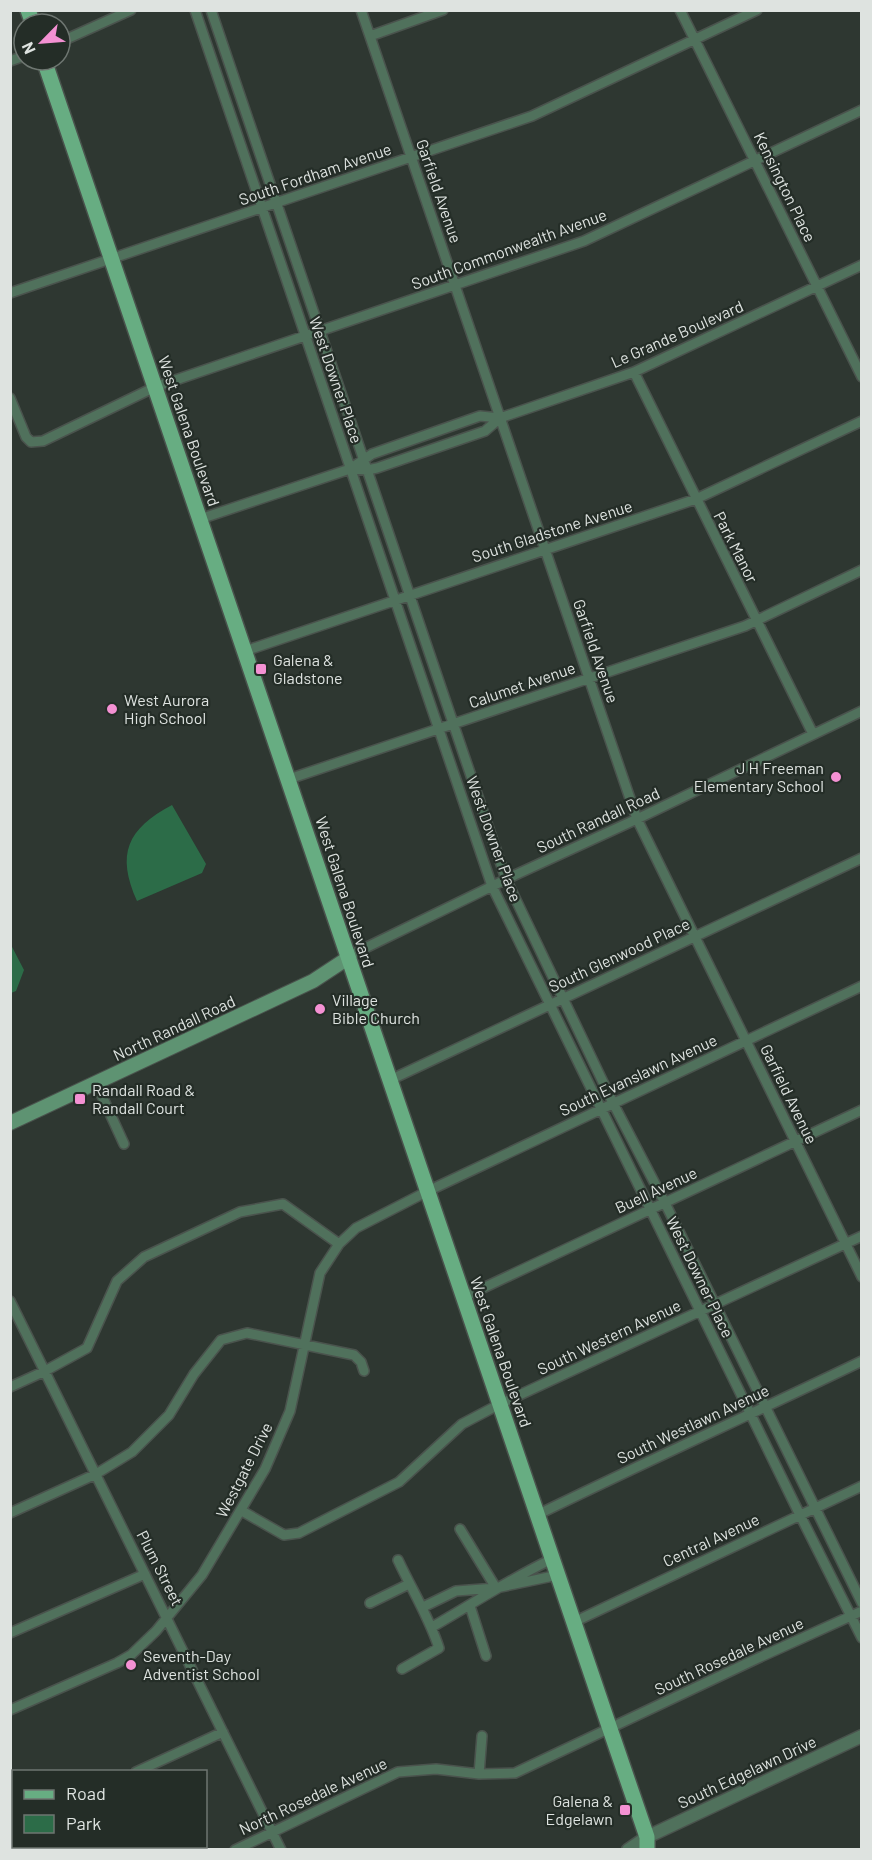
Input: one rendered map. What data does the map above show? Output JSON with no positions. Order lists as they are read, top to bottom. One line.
{"streets":{"main road":["West Galena Boulevard","North Randall Road"],"street":["South Fordham Avenue","Kensington Place","Garfield Avenue","South Commonwealth Avenue","Le Grande Boulevard","West Downer Place","South Gladstone Avenue","Park Manor","Calumet Avenue","South Randall Road","South Glenwood Place","South Evanslawn Avenue","Buell Avenue","South Western Avenue","South Westlawn Avenue","Westgate Drive","Central Avenue","Plum Street","South Rosedale Avenue","South Edgelawn Drive","North Rosedale Avenue"]},"crossings":[["South Fordham Avenue","Kensington Place"],["South Fordham Avenue","Garfield Avenue"],["South Fordham Avenue","West Downer Place"],["South Fordham Avenue","West Galena Boulevard"],["Kensington Place","South Commonwealth Avenue"],["Kensington Place","Le Grande Boulevard"],["Garfield Avenue","South Commonwealth Avenue"],["Garfield Avenue","Le Grande Boulevard"],["Garfield Avenue","South Gladstone Avenue"],["Garfield Avenue","Calumet Avenue"],["Garfield Avenue","South Randall Road"],["Garfield Avenue","South Glenwood Place"],["Garfield Avenue","South Evanslawn Avenue"],["Garfield Avenue","Buell Avenue"],["Garfield Avenue","South Western Avenue"],["South Commonwealth Avenue","West Downer Place"],["South Commonwealth Avenue","West Galena Boulevard"],["Le Grande Boulevard","West Downer Place"],["Le Grande Boulevard","West Galena Boulevard"],["Le Grande Boulevard","Park Manor"],["West Downer Place","South Gladstone Avenue"],["West Downer Place","Calumet Avenue"],["West Downer Place","South Randall Road"],["West Downer Place","South Glenwood Place"],["West Downer Place","South Evanslawn Avenue"],["West Downer Place","Buell Avenue"],["West Downer Place","South Western Avenue"],["West Downer Place","South Westlawn Avenue"],["West Downer Place","Central Avenue"],["West Downer Place","South Rosedale Avenue"],["West Galena Boulevard","South Gladstone Avenue"],["West Galena Boulevard","Calumet Avenue"],["West Galena Boulevard","South Randall Road"],["West Galena Boulevard","South Glenwood Place"],["West Galena Boulevard","North Randall Road"],["West Galena Boulevard","South Evanslawn Avenue"],["West Galena Boulevard","Buell Avenue"],["West Galena Boulevard","South Western Avenue"],["West Galena Boulevard","South Westlawn Avenue"],["West Galena Boulevard","Westgate Drive"],["West Galena Boulevard","Central Avenue"],["West Galena Boulevard","South Rosedale Avenue"],["West Galena Boulevard","South Edgelawn Drive"],["West Galena Boulevard","North Rosedale Avenue"],["South Gladstone Avenue","Park Manor"],["Park Manor","Calumet Avenue"],["Park Manor","South Randall Road"],["South Randall Road","North Randall Road"],["South Evanslawn Avenue","Westgate Drive"],["South Western Avenue","Westgate Drive"],["Westgate Drive","Plum Street"],["Plum Street","North Rosedale Avenue"],["South Rosedale Avenue","North Rosedale Avenue"]],"places":{"transit":["Galena & Gladstone","Randall Road & Randall Court","Galena & Edgelawn"],"other":["West Aurora High School","J H Freeman Elementary School","Village Bible Church","Seventh-Day Adventist School"]},"legend":["Road","Park"],"north":"bottom left"}
